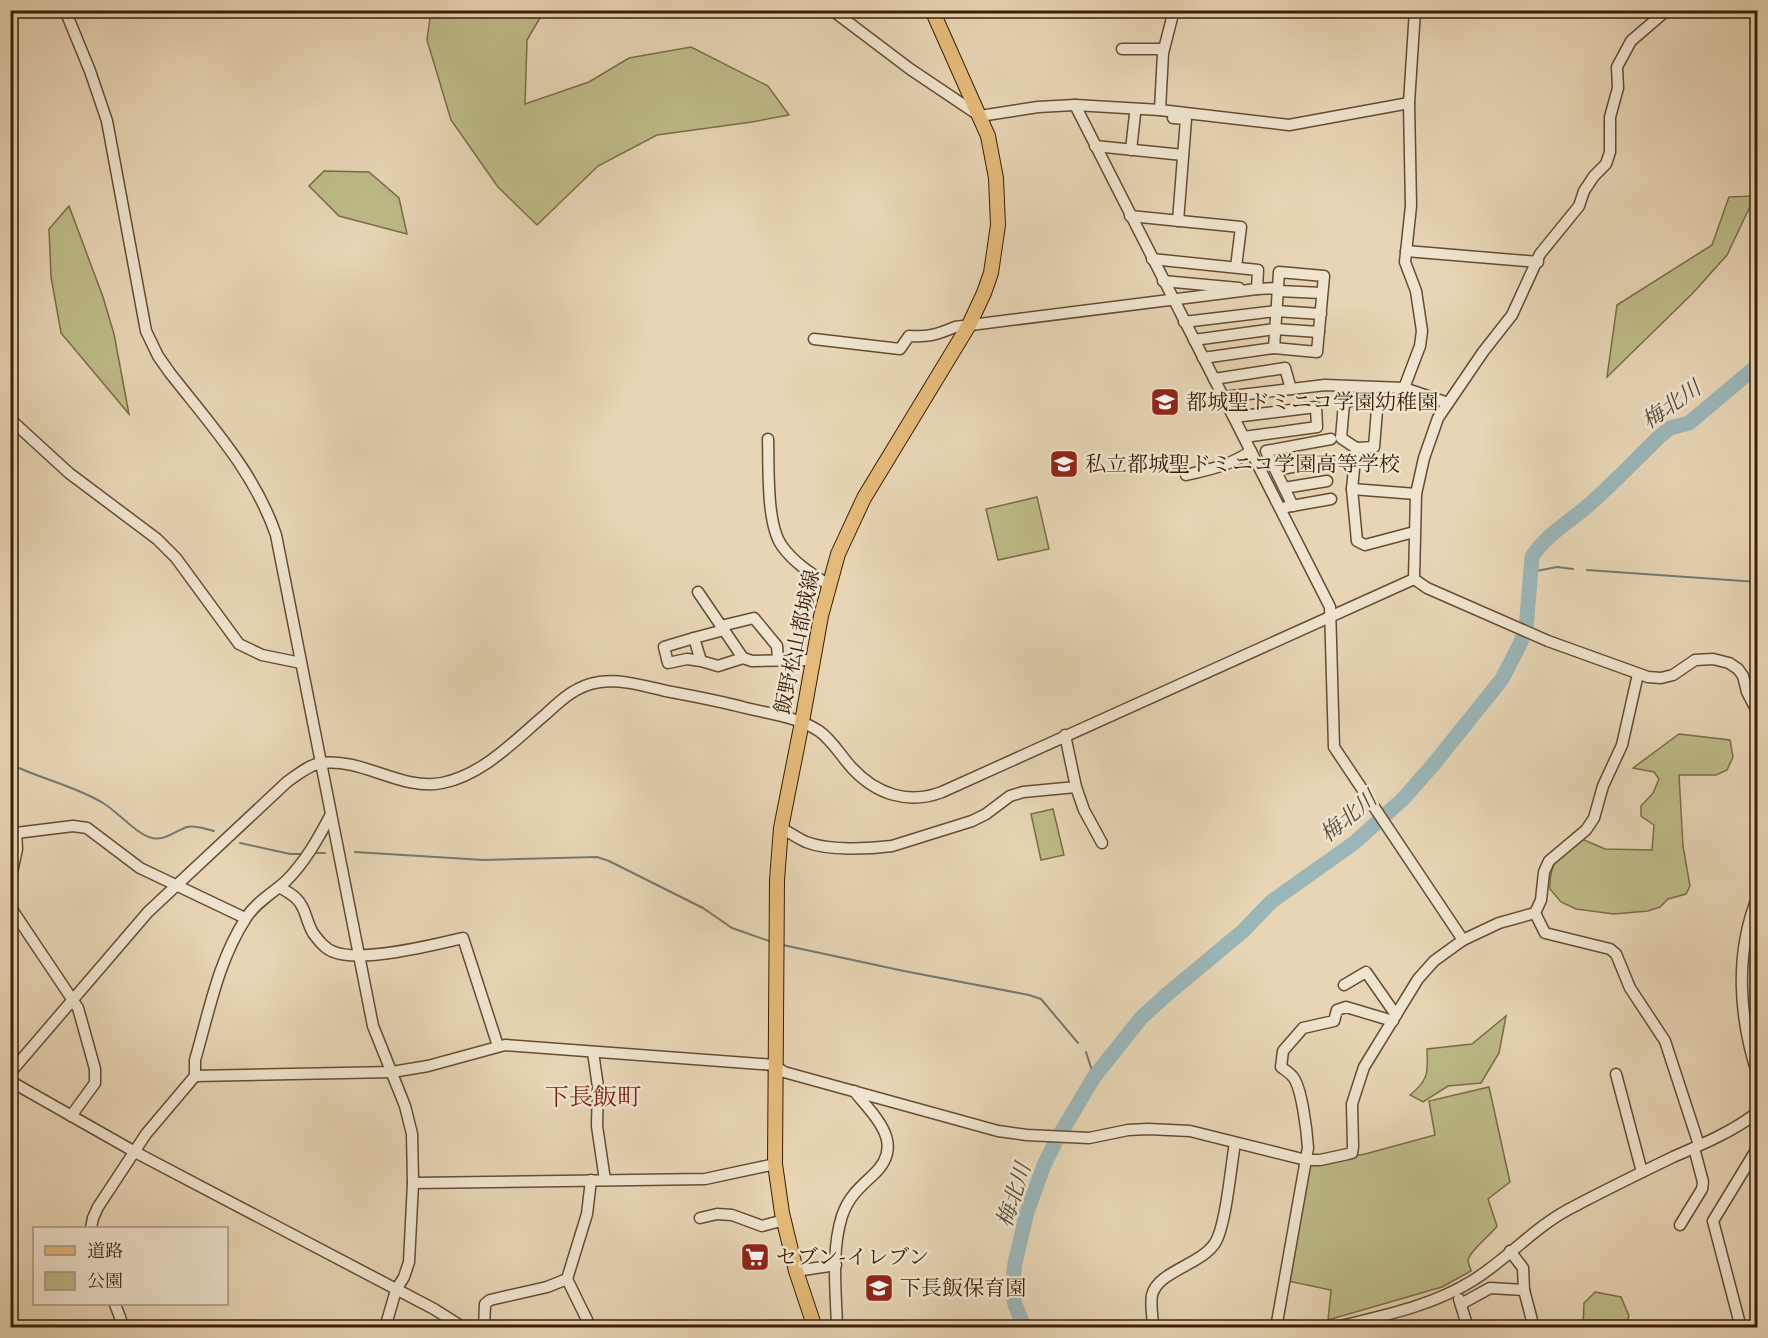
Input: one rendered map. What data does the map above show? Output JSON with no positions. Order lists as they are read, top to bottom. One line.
{"streets":{"main road":["飯野松山都城線"]},"districts":["下長飯町"],"water":["梅北川"],"places":{"school or university":["都城聖ドミニコ学園幼稚園","私立都城聖ドミニコ学園高等学校","下長飯保育園"],"supermarket":["セブン-イレブン"]},"legend":["道路","公園"]}
